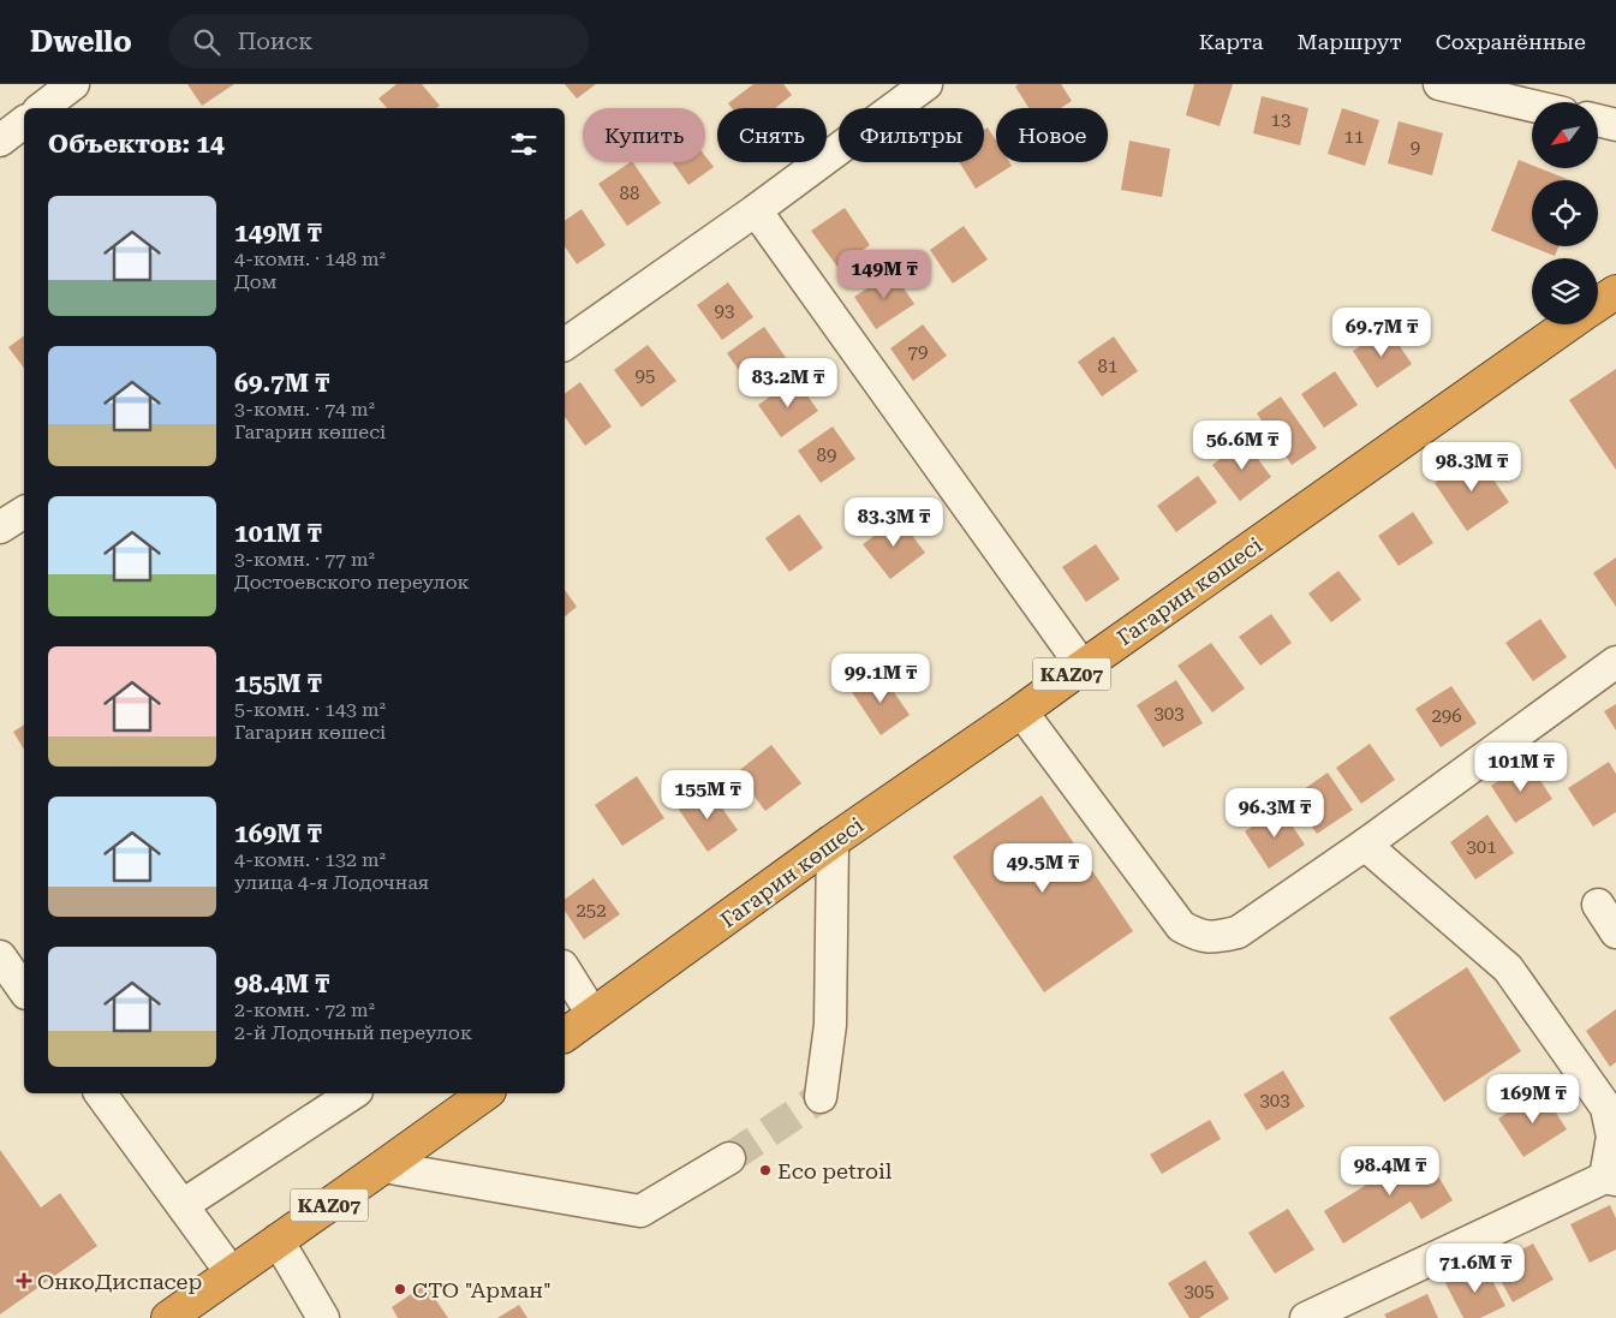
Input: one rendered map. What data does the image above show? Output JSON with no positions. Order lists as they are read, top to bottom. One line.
{"streets":{"highway":["Гагарин көшесі","KAZ07"]},"places":{"other":["Eco petroil","СТО \"Арман\""],"health":["ОнкоДиспасер"]},"house_numbers":["13","11","9","88","93","79","81","95","89","303","296","301","252","303","305"],"north":"bottom left","page":{"header":"Dwello","search":"Поиск","nav":["Карта","Маршрут","Сохранённые"],"chip":["Купить","Снять","Фильтры","Новое"],"heading":"Объектов: 14","list":[{"name":"149M ₸","note":"4-комн. · 148 m² · Дом"},{"name":"69.7M ₸","note":"3-комн. · 74 m² · Гагарин көшесі"},{"name":"101M ₸","note":"3-комн. · 77 m² · Достоевского переулок"},{"name":"155M ₸","note":"5-комн. · 143 m² · Гагарин көшесі"},{"name":"169M ₸","note":"4-комн. · 132 m² · улица 4-я Лодочная"},{"name":"98.4M ₸","note":"2-комн. · 72 m² · 2-й Лодочный переулок"}],"price":["149M ₸","69.7M ₸","83.2M ₸","56.6M ₸","98.3M ₸","83.3M ₸","99.1M ₸","101M ₸","155M ₸","96.3M ₸","49.5M ₸","169M ₸","98.4M ₸","71.6M ₸"]}}
